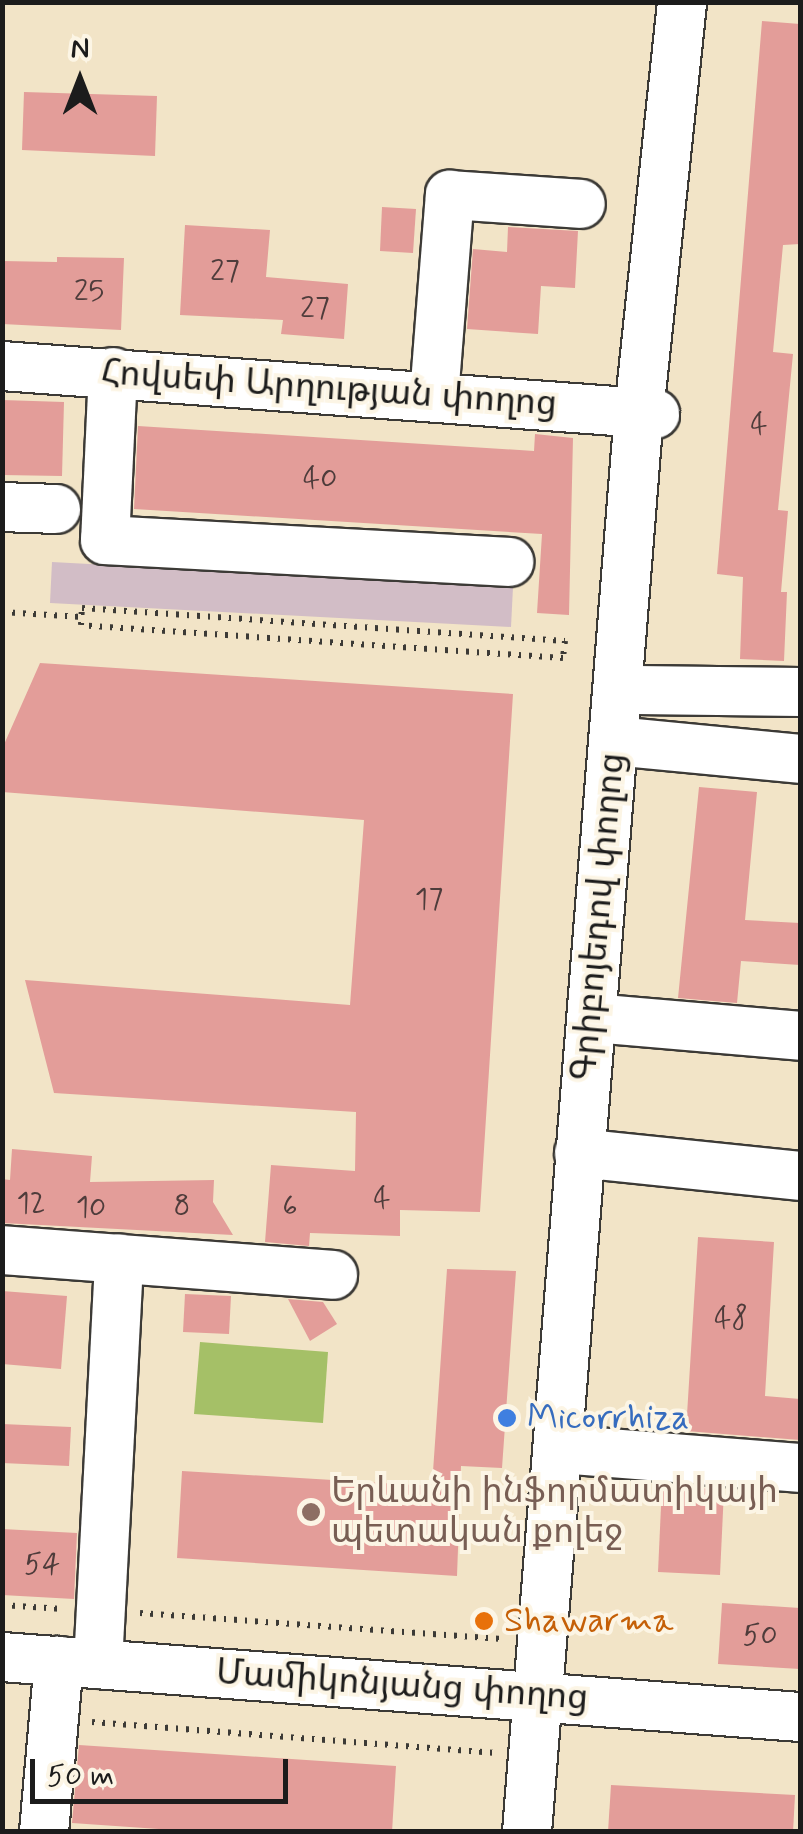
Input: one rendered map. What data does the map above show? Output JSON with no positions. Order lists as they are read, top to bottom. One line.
{"streets":{"street":["Հովսեփ Արղության փողոց","Գրիբոյեդով փողոց","Մամիկոնյանց փողոց"]},"crossings":[["Հովսեփ Արղության փողոց","Գրիբոյեդով փողոց"],["Գրիբոյեդով փողոց","Մամիկոնյանց փողոց"]],"places":["Micorrhiza","Երևանի ինֆորմատիկայի պետական քոլեջ","Shawarma"],"house_numbers":["27","25","27","4","40","17","4","12","8","6","10","48","54","50"],"scale_bar":"50 m","north":"top"}
